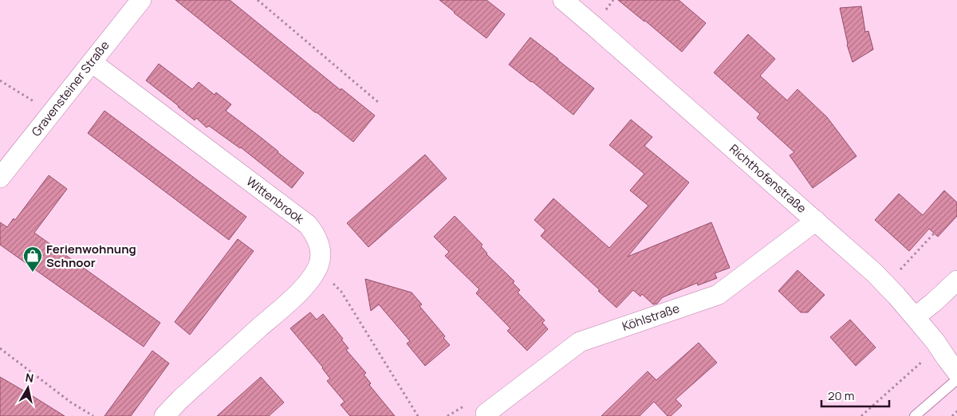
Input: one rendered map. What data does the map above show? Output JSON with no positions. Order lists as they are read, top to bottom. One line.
{"streets":{"street":["Gravensteiner Straße","Richthofenstraße","Wittenbrook","Köhlstraße"]},"crossings":[["Gravensteiner Straße","Wittenbrook"],["Richthofenstraße","Köhlstraße"]],"places":{"shop":["Ferienwohnung Schnoor"]},"scale_bar":"20 m","north":"top"}
